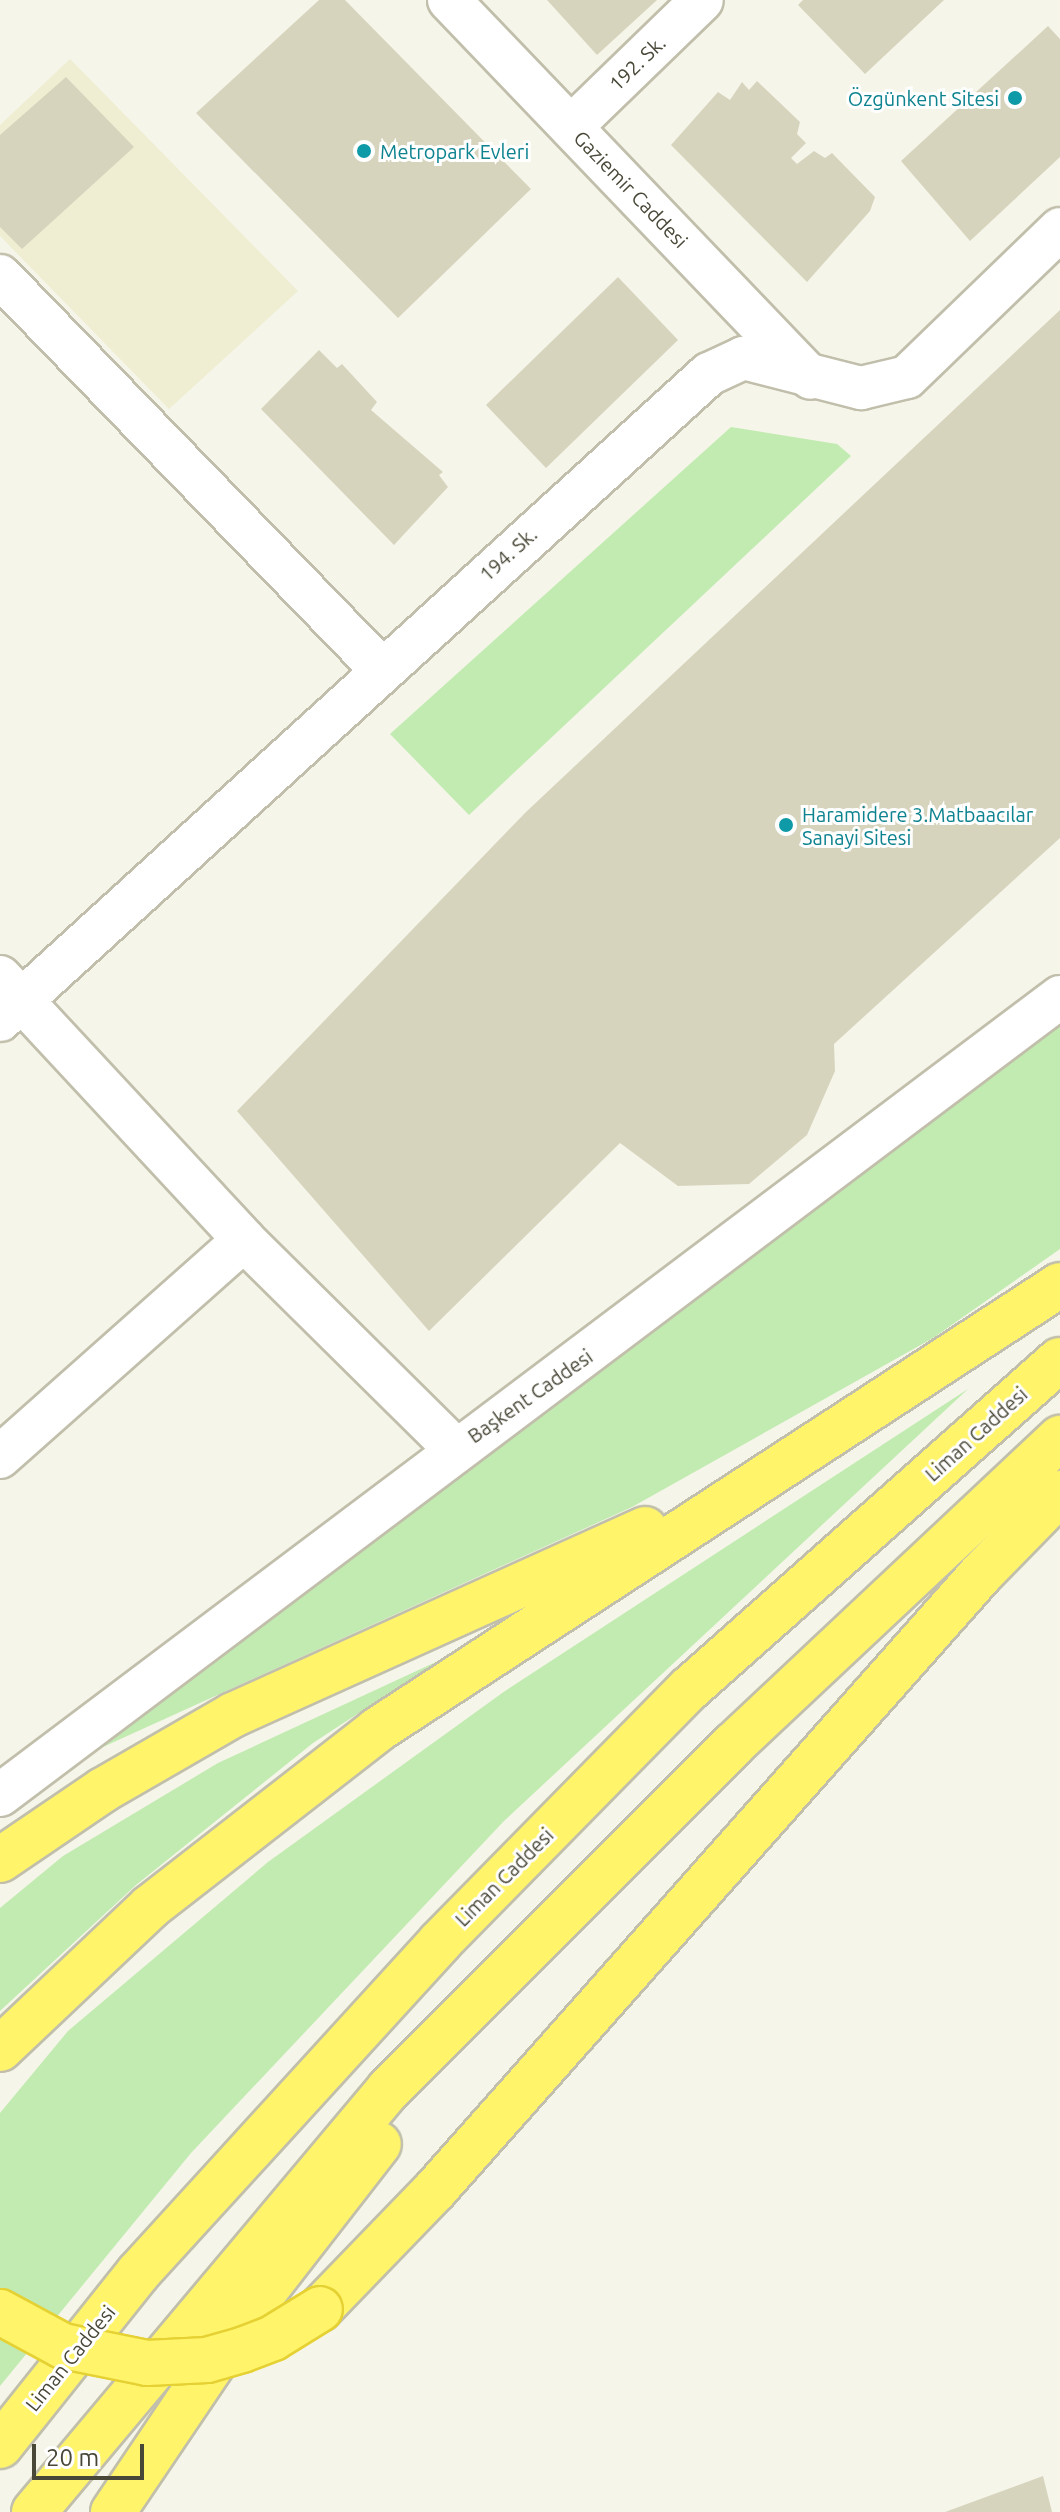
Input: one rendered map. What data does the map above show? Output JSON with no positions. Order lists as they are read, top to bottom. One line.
{"streets":{"highway":["Liman Caddesi"],"street":["192. Sk.","Gaziemir Caddesi","194. Sk.","Başkent Caddesi"]},"crossings":[["192. Sk.","Gaziemir Caddesi"],["Gaziemir Caddesi","194. Sk."]],"places":["Özgünkent Sitesi","Metropark Evleri","Haramidere 3.Matbaacılar Sanayi Sitesi"],"scale_bar":"20 m"}
